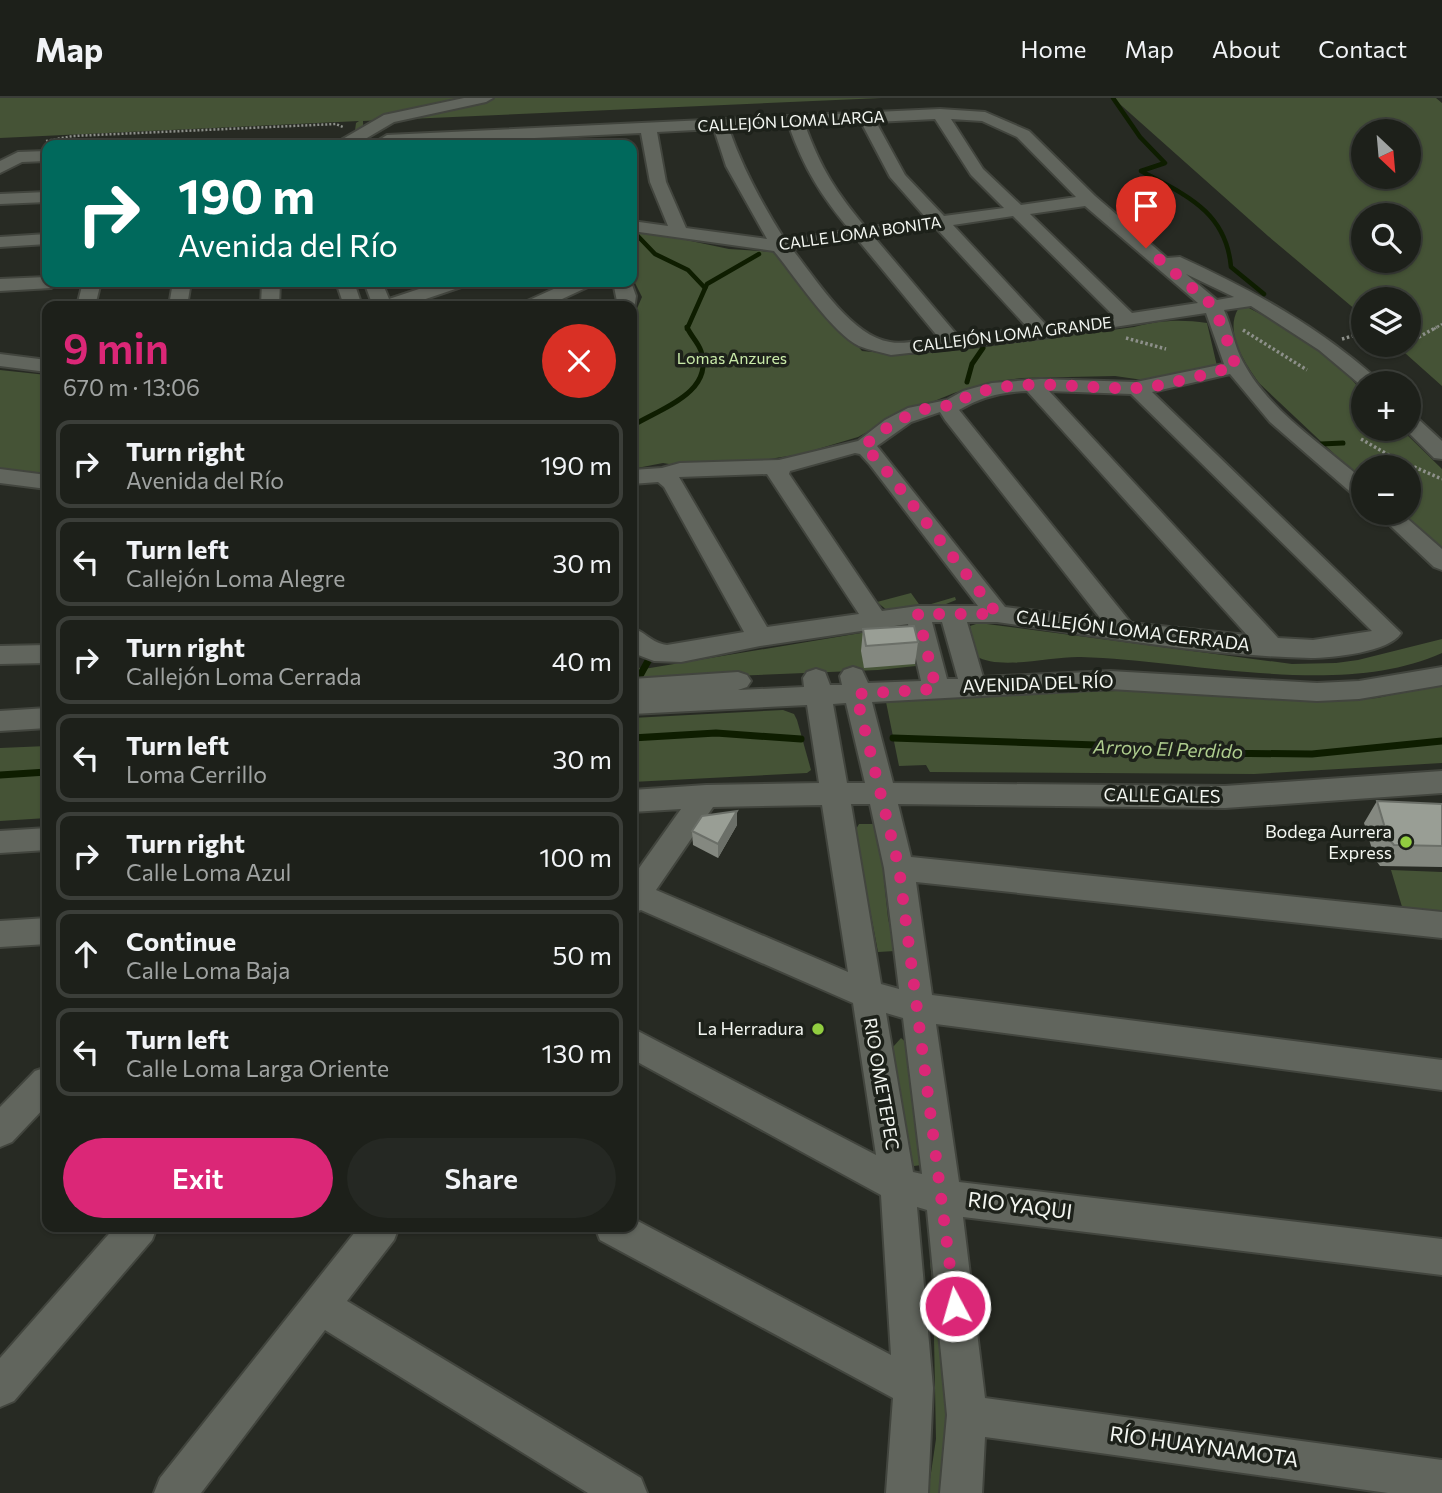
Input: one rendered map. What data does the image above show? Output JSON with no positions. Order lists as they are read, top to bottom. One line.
{"streets":{"street":["CALLEJÓN LOMA LARGA","CALLE LOMA BONITA","CALLEJÓN LOMA GRANDE","CALLEJÓN LOMA CERRADA","AVENIDA DEL RÍO","CALLE GALES","RIO OMETEPEC","RIO YAQUI","RÍO HUAYNAMOTA"]},"crossings":[["CALLEJÓN LOMA LARGA","CALLE LOMA BONITA"],["CALLEJÓN LOMA LARGA","CALLEJÓN LOMA GRANDE"],["CALLE LOMA BONITA","CALLEJÓN LOMA GRANDE"],["AVENIDA DEL RÍO","RIO OMETEPEC"],["CALLE GALES","RIO OMETEPEC"],["RIO OMETEPEC","RIO YAQUI"]],"water":["Arroyo El Perdido"],"parks":["Lomas Anzures"],"places":["Bodega Aurrera Express","La Herradura"],"north":"bottom right","page":{"header":"Map","nav":["Home","Map","About","Contact"],"map_buttons":["+","−"],"turn":["190 m","Avenida del Río"],"heading":["9 min","670 m · 13:06"],"list":[{"name":"Turn right","note":"Avenida del Río","value":"190 m"},{"name":"Turn left","note":"Callejón Loma Alegre","value":"30 m"},{"name":"Turn right","note":"Callejón Loma Cerrada","value":"40 m"},{"name":"Turn left","note":"Loma Cerrillo","value":"30 m"},{"name":"Turn right","note":"Calle Loma Azul","value":"100 m"},{"name":"Continue","note":"Calle Loma Baja","value":"50 m"},{"name":"Turn left","note":"Calle Loma Larga Oriente","value":"130 m"}],"buttons":["Exit","Share"]}}
